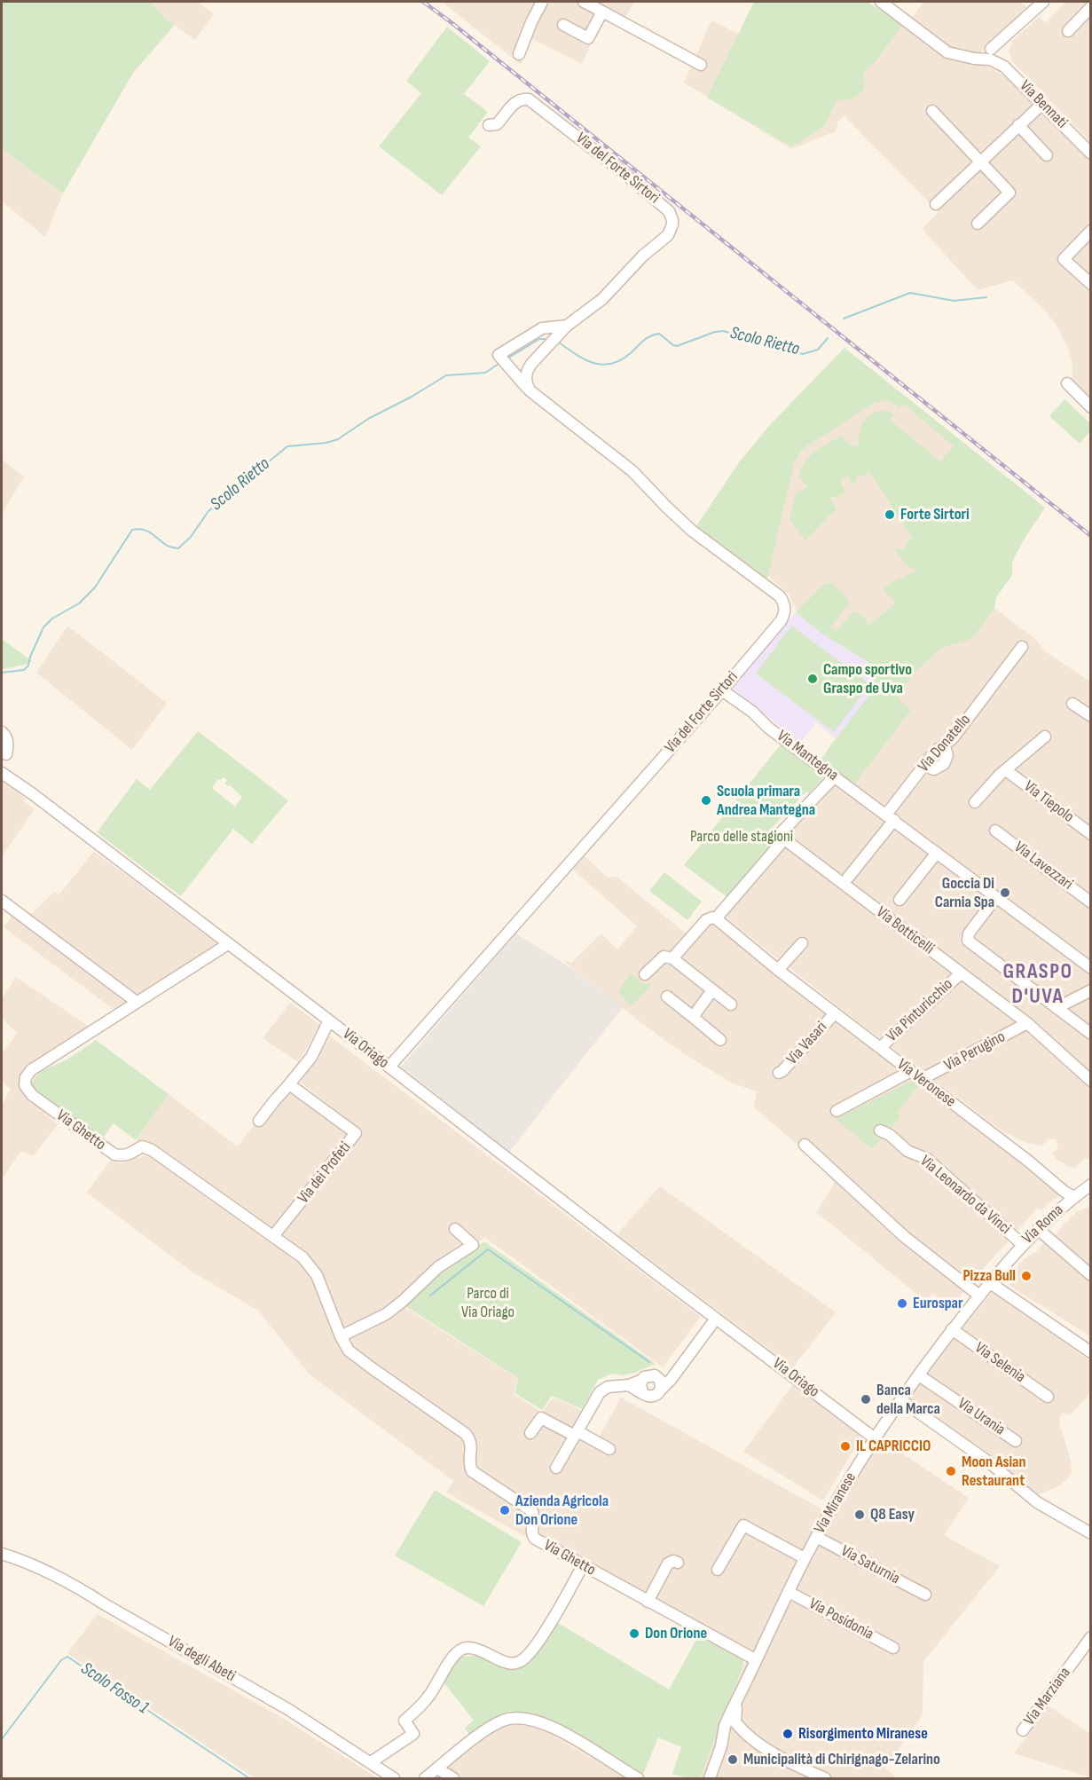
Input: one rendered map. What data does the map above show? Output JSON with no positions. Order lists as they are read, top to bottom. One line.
{"streets":{"street":["Via Bennati","Via del Forte Sirtori","Via Donatello","Via Mantegna","Via Tiepolo","Via Lavezzari","Via Botticelli","Via Pinturicchio","Via Vasari","Via Oriago","Via Perugino","Via Veronese","Via Ghetto","Via dei Profeti","Via Leonardo da Vinci","Via Roma","Via Selenia","Via Urania","Via Miranese","Via Saturnia","Via Posidonia","Via degli Abeti","Via Marziana"]},"crossings":[["Via del Forte Sirtori","Via Mantegna"],["Via del Forte Sirtori","Via Oriago"],["Via Donatello","Via Mantegna"],["Via Botticelli","Via Pinturicchio"],["Via Botticelli","Via Perugino"],["Via Pinturicchio","Via Veronese"],["Via Vasari","Via Veronese"],["Via Oriago","Via Ghetto"],["Via Oriago","Via Miranese"],["Via Perugino","Via Veronese"],["Via Veronese","Via Roma"],["Via Ghetto","Via dei Profeti"],["Via Ghetto","Via Miranese"],["Via Leonardo da Vinci","Via Roma"],["Via Roma","Via Miranese"],["Via Selenia","Via Miranese"],["Via Urania","Via Miranese"],["Via Miranese","Via Saturnia"],["Via Miranese","Via Posidonia"]],"districts":["GRASPO D'UVA"],"water":["Scolo Rietto","Scolo Fosso 1"],"parks":["Parco delle stagioni","Parco di Via Oriago"],"places":["Forte Sirtori","Campo sportivo Graspo de Uva","Scuola primara Andrea Mantegna","Goccia Di Carnia Spa","Pizza Bull","Eurospar","Banca della Marca","IL CAPRICCIO","Moon Asian Restaurant","Azienda Agricola Don Orione","Q8 Easy","Don Orione","Risorgimento Miranese","Municipalità di Chirignago-Zelarino"]}
